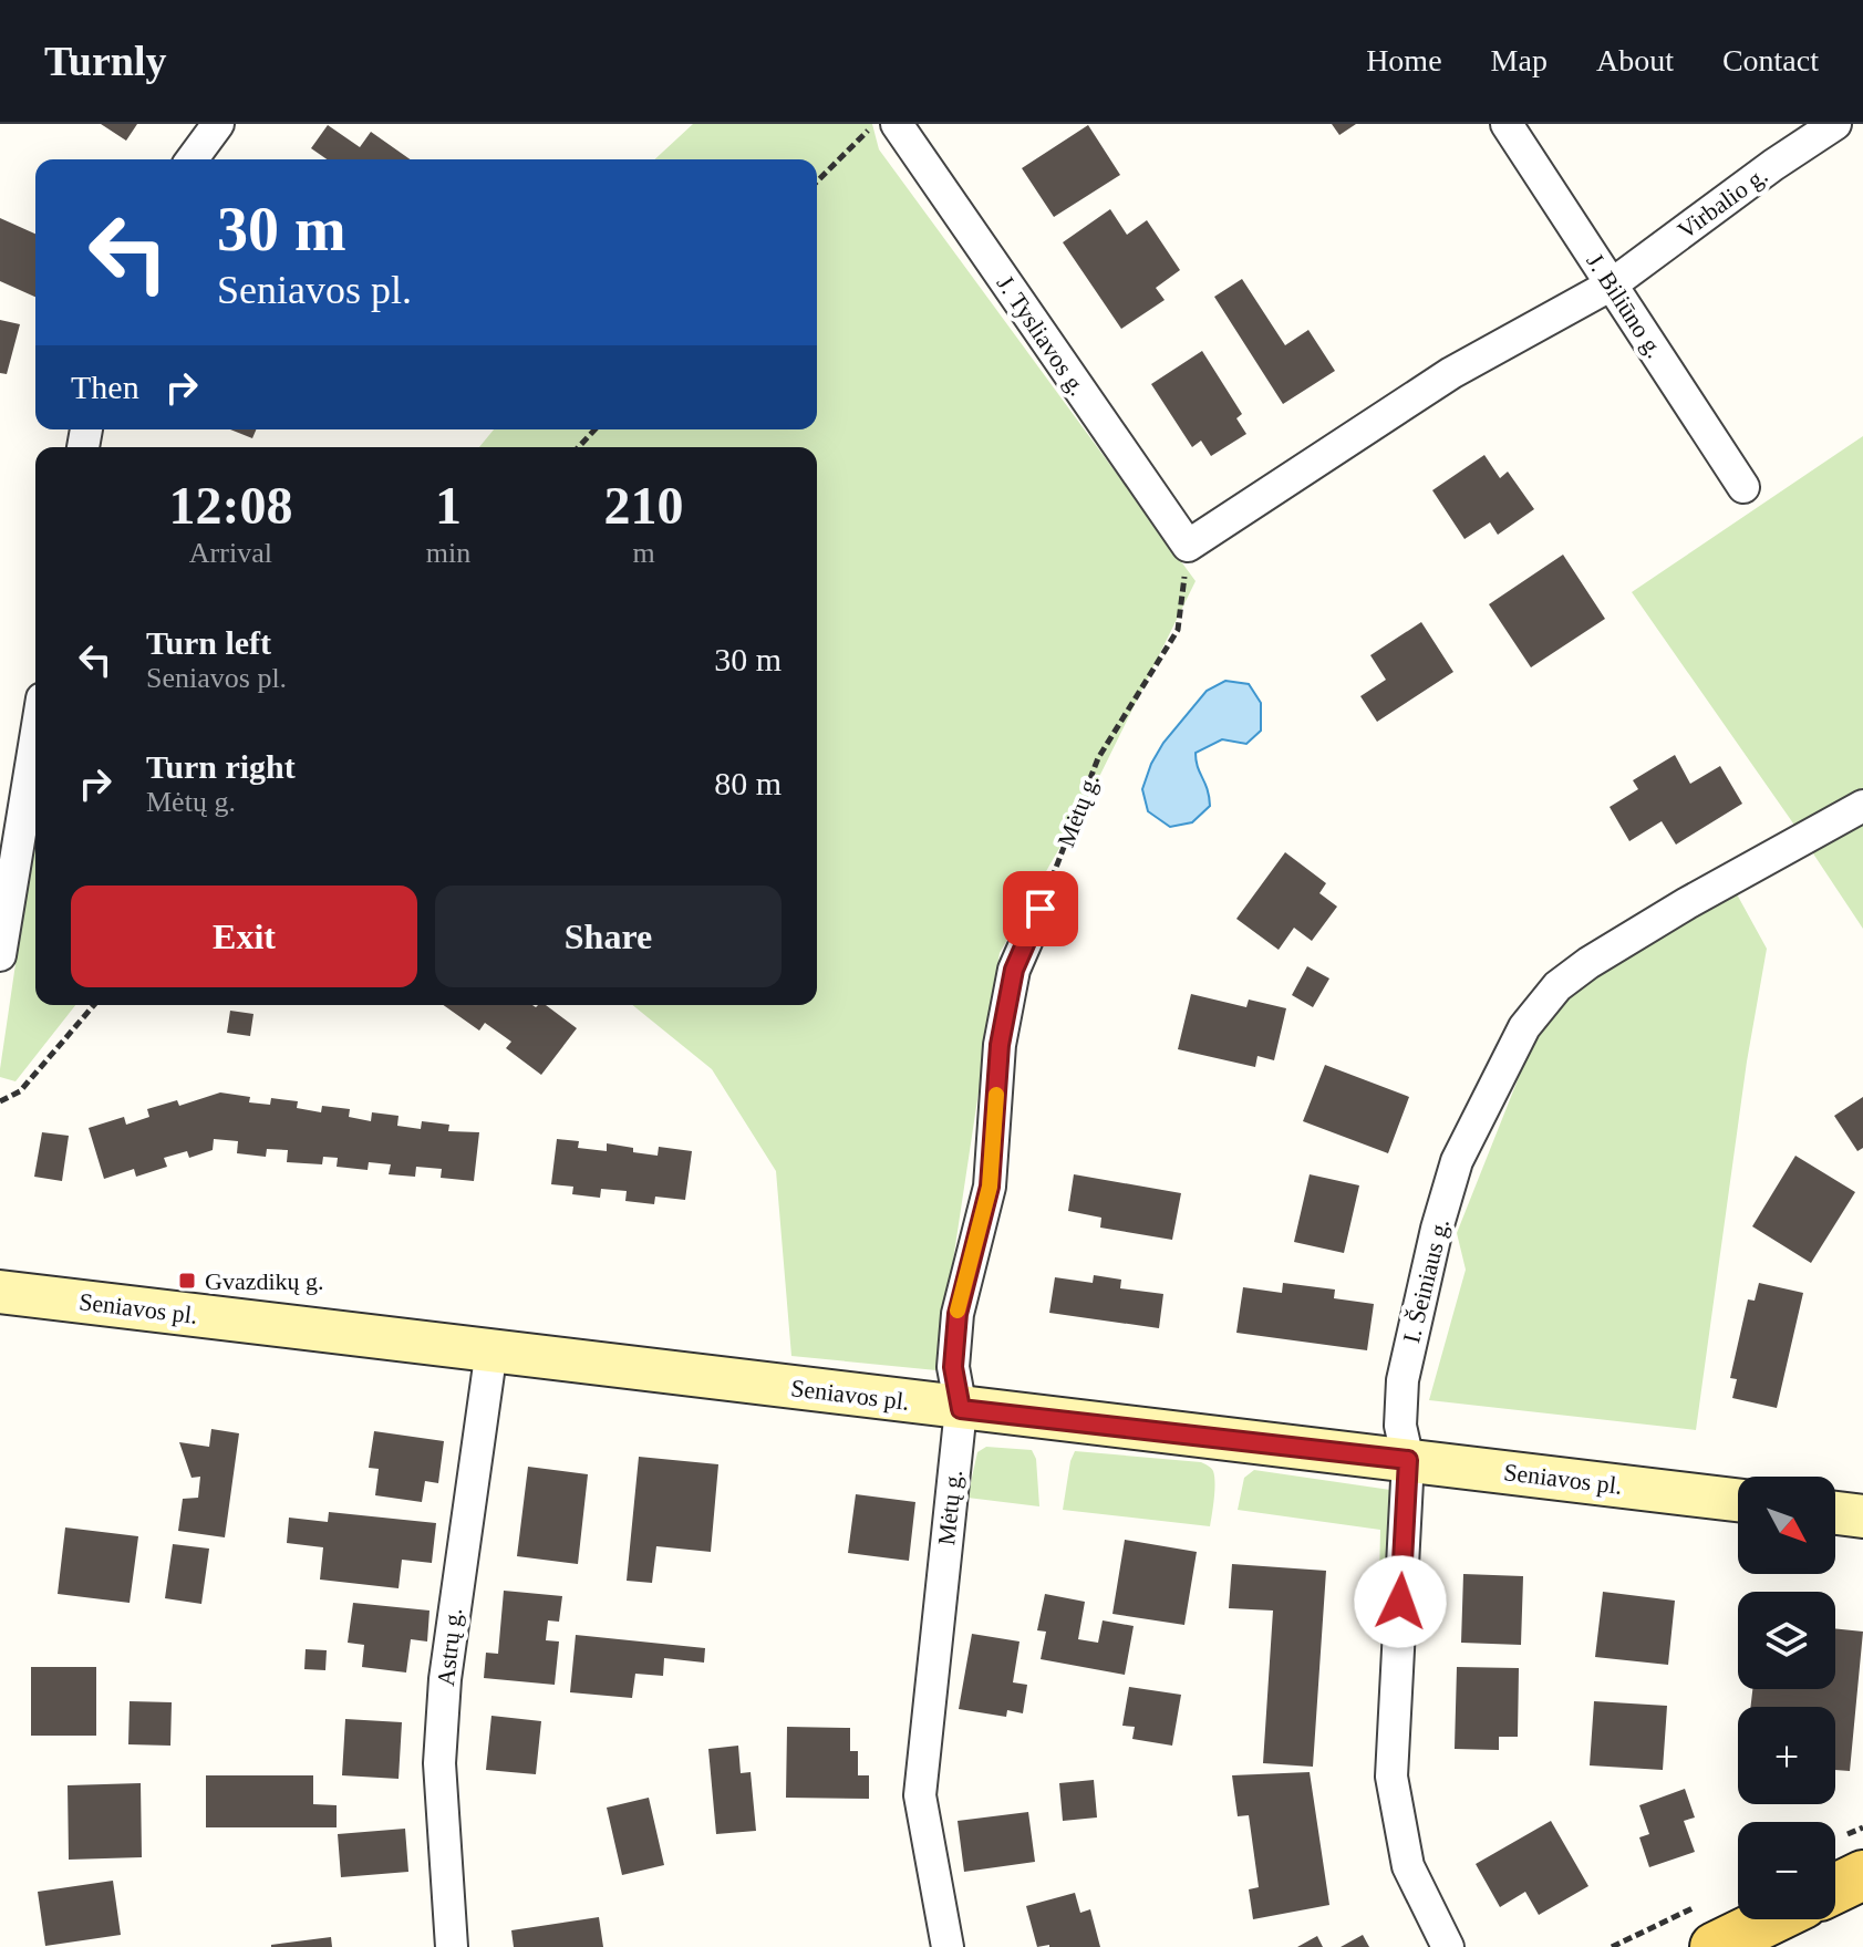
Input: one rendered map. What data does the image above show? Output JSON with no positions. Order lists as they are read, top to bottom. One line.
{"streets":{"main road":["Seniavos pl."],"street":["Virbalio g.","J. Biliūno g.","J. Tysliavos g.","Mėtų g.","I. Šeiniaus g.","Astrų g."]},"crossings":[["Virbalio g.","J. Biliūno g."],["J. Tysliavos g.","Mėtų g."],["Mėtų g.","Seniavos pl."],["I. Šeiniaus g.","Seniavos pl."],["Seniavos pl.","Astrų g."]],"places":{"transit":["Gvazdikų g."]},"north":"bottom right","page":{"header":"Turnly","nav":["Home","Map","About","Contact"],"turn":["30 m","Seniavos pl."],"then":"Then","eta":["12:08","Arrival","1","min","210","m"],"list":[{"name":"Turn left","note":"Seniavos pl.","value":"30 m"},{"name":"Turn right","note":"Mėtų g.","value":"80 m"}],"buttons":["Exit","Share"],"map_buttons":["+","−"]}}
